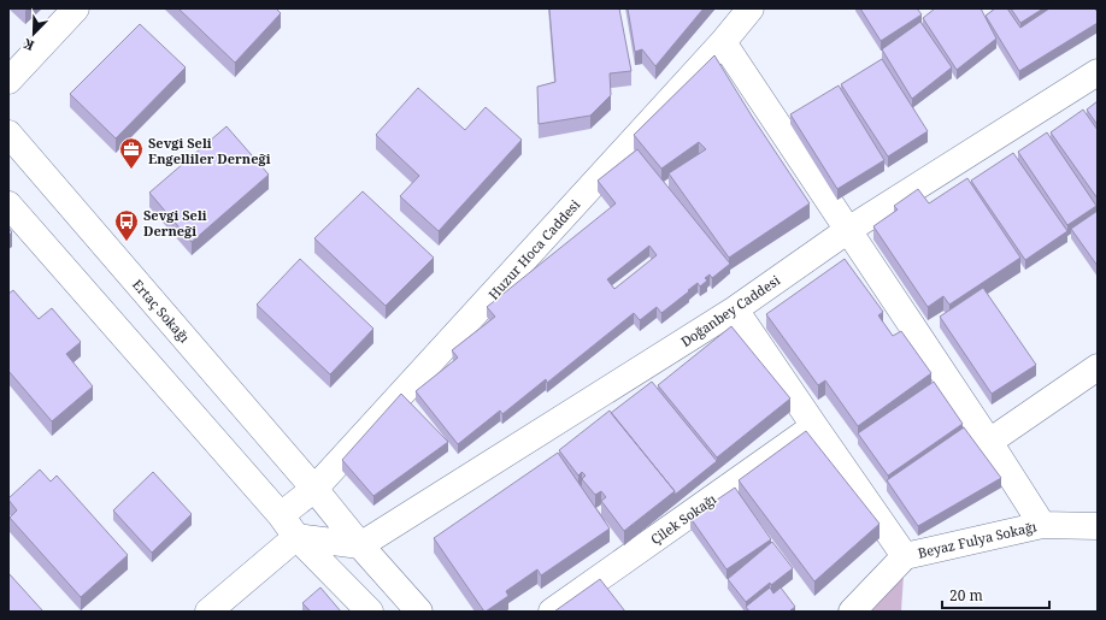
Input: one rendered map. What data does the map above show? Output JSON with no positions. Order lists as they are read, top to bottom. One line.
{"streets":{"street":["Huzur Hoca Caddesi","Ertaç Sokağı","Doğanbey Caddesi","Çilek Sokağı","Beyaz Fulya Sokağı"]},"crossings":[["Huzur Hoca Caddesi","Ertaç Sokağı"],["Ertaç Sokağı","Doğanbey Caddesi"]],"places":{"office":["Sevgi Seli Engelliler Derneği"],"bus stop":["Sevgi Seli Derneği"]},"scale_bar":"20 m","north":"bottom left"}
